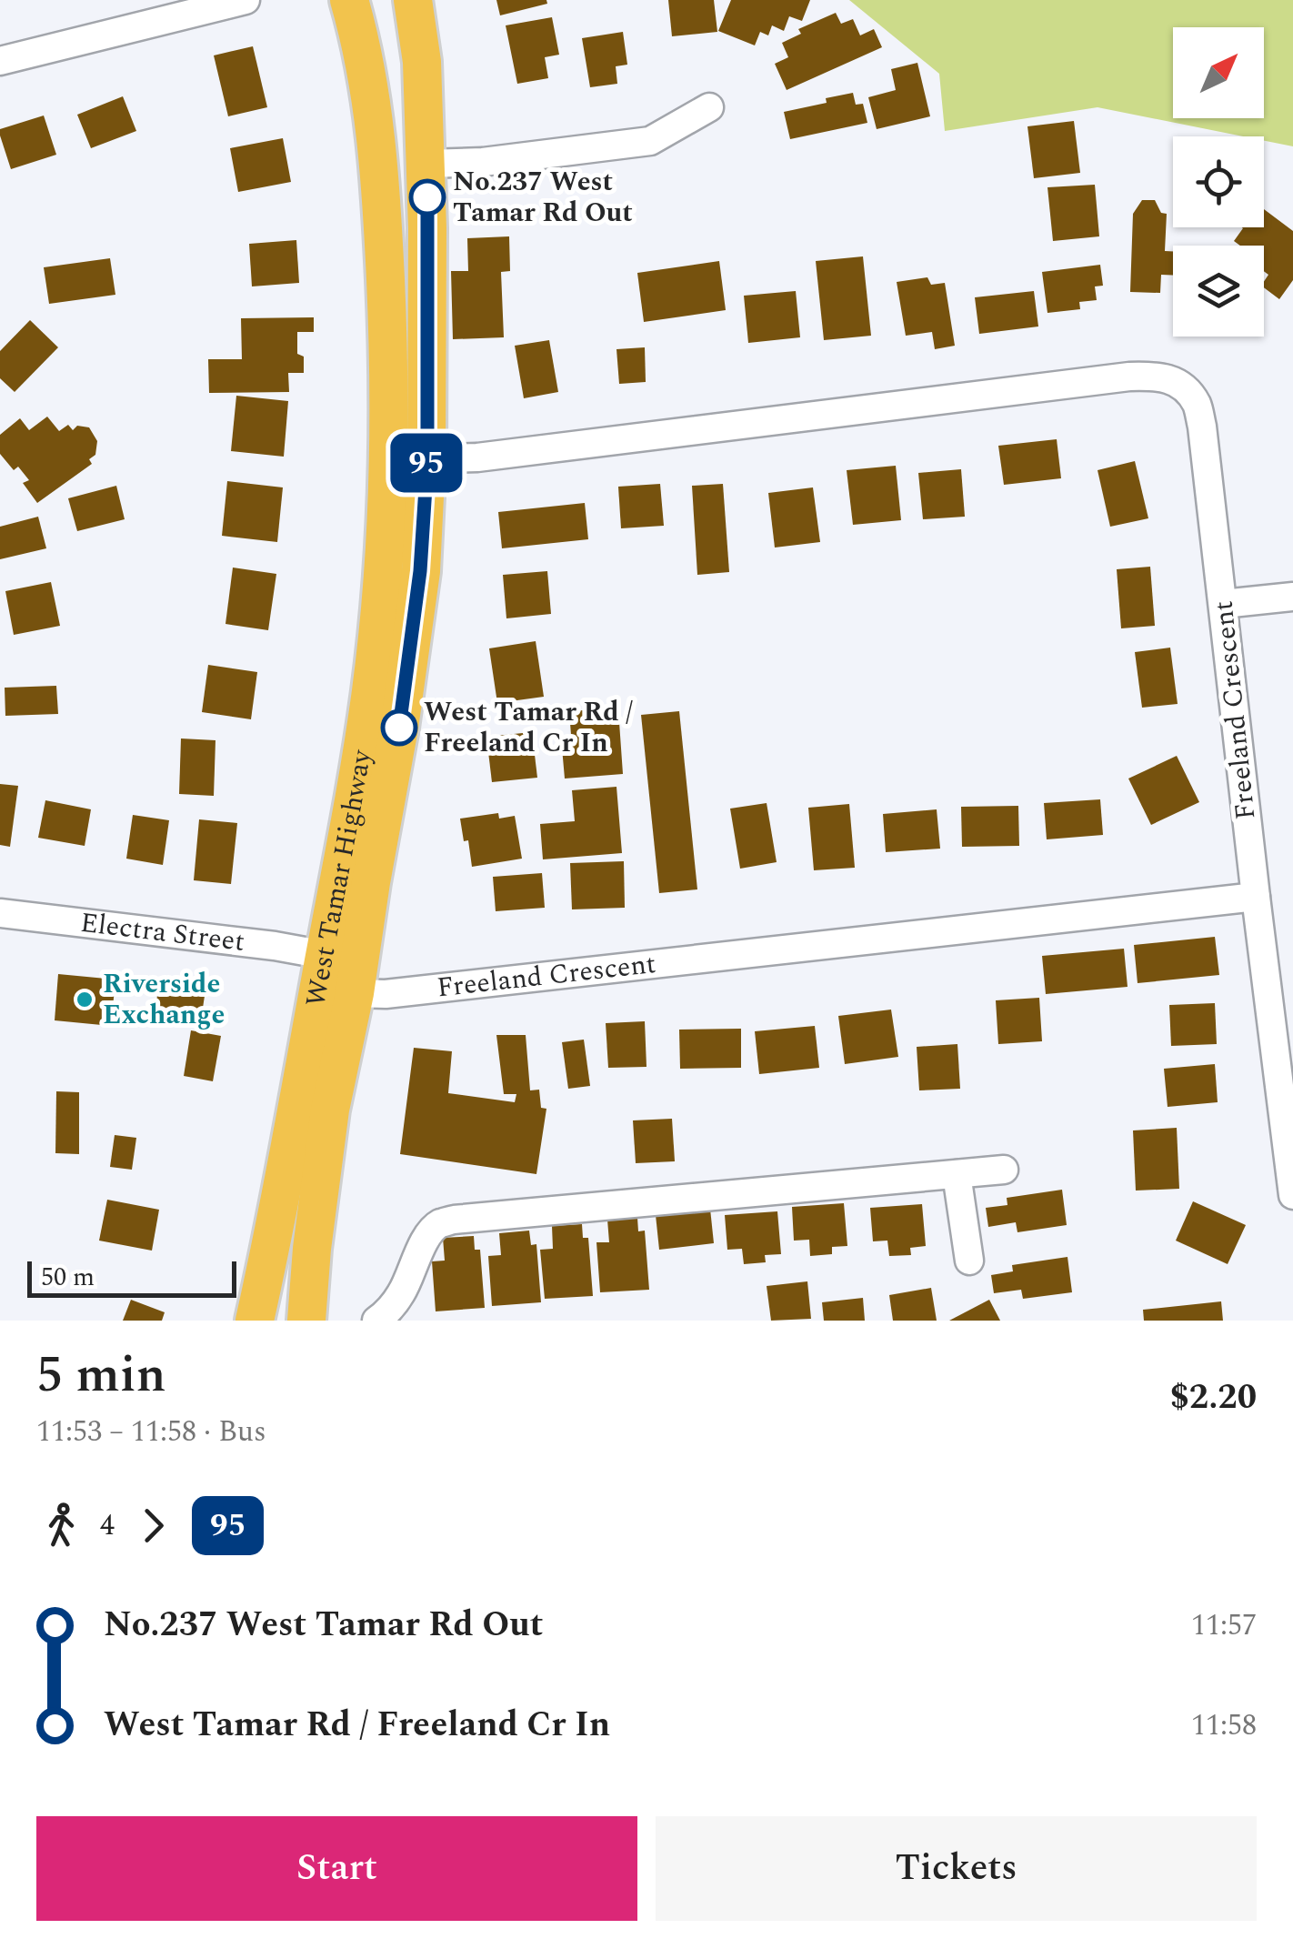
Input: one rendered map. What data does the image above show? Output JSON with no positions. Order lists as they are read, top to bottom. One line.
{"streets":{"highway":["West Tamar Highway"],"street":["Freeland Crescent","Electra Street"]},"crossings":[["Freeland Crescent","West Tamar Highway"],["West Tamar Highway","Electra Street"]],"places":["No.237 West Tamar Rd Out","West Tamar Rd / Freeland Cr In","Riverside Exchange"],"lines":["bus line 95"],"scale_bar":"50 m","north":"top right","page":{"on_map":"95","scale":"50 m","heading":["5 min","11:53 – 11:58 · Bus","$2.20"],"legs":["4","95"],"list":[{"name":"No.237 West Tamar Rd Out","value":"11:57"},{"name":"West Tamar Rd / Freeland Cr In","value":"11:58"}],"buttons":["Start","Tickets"]}}
